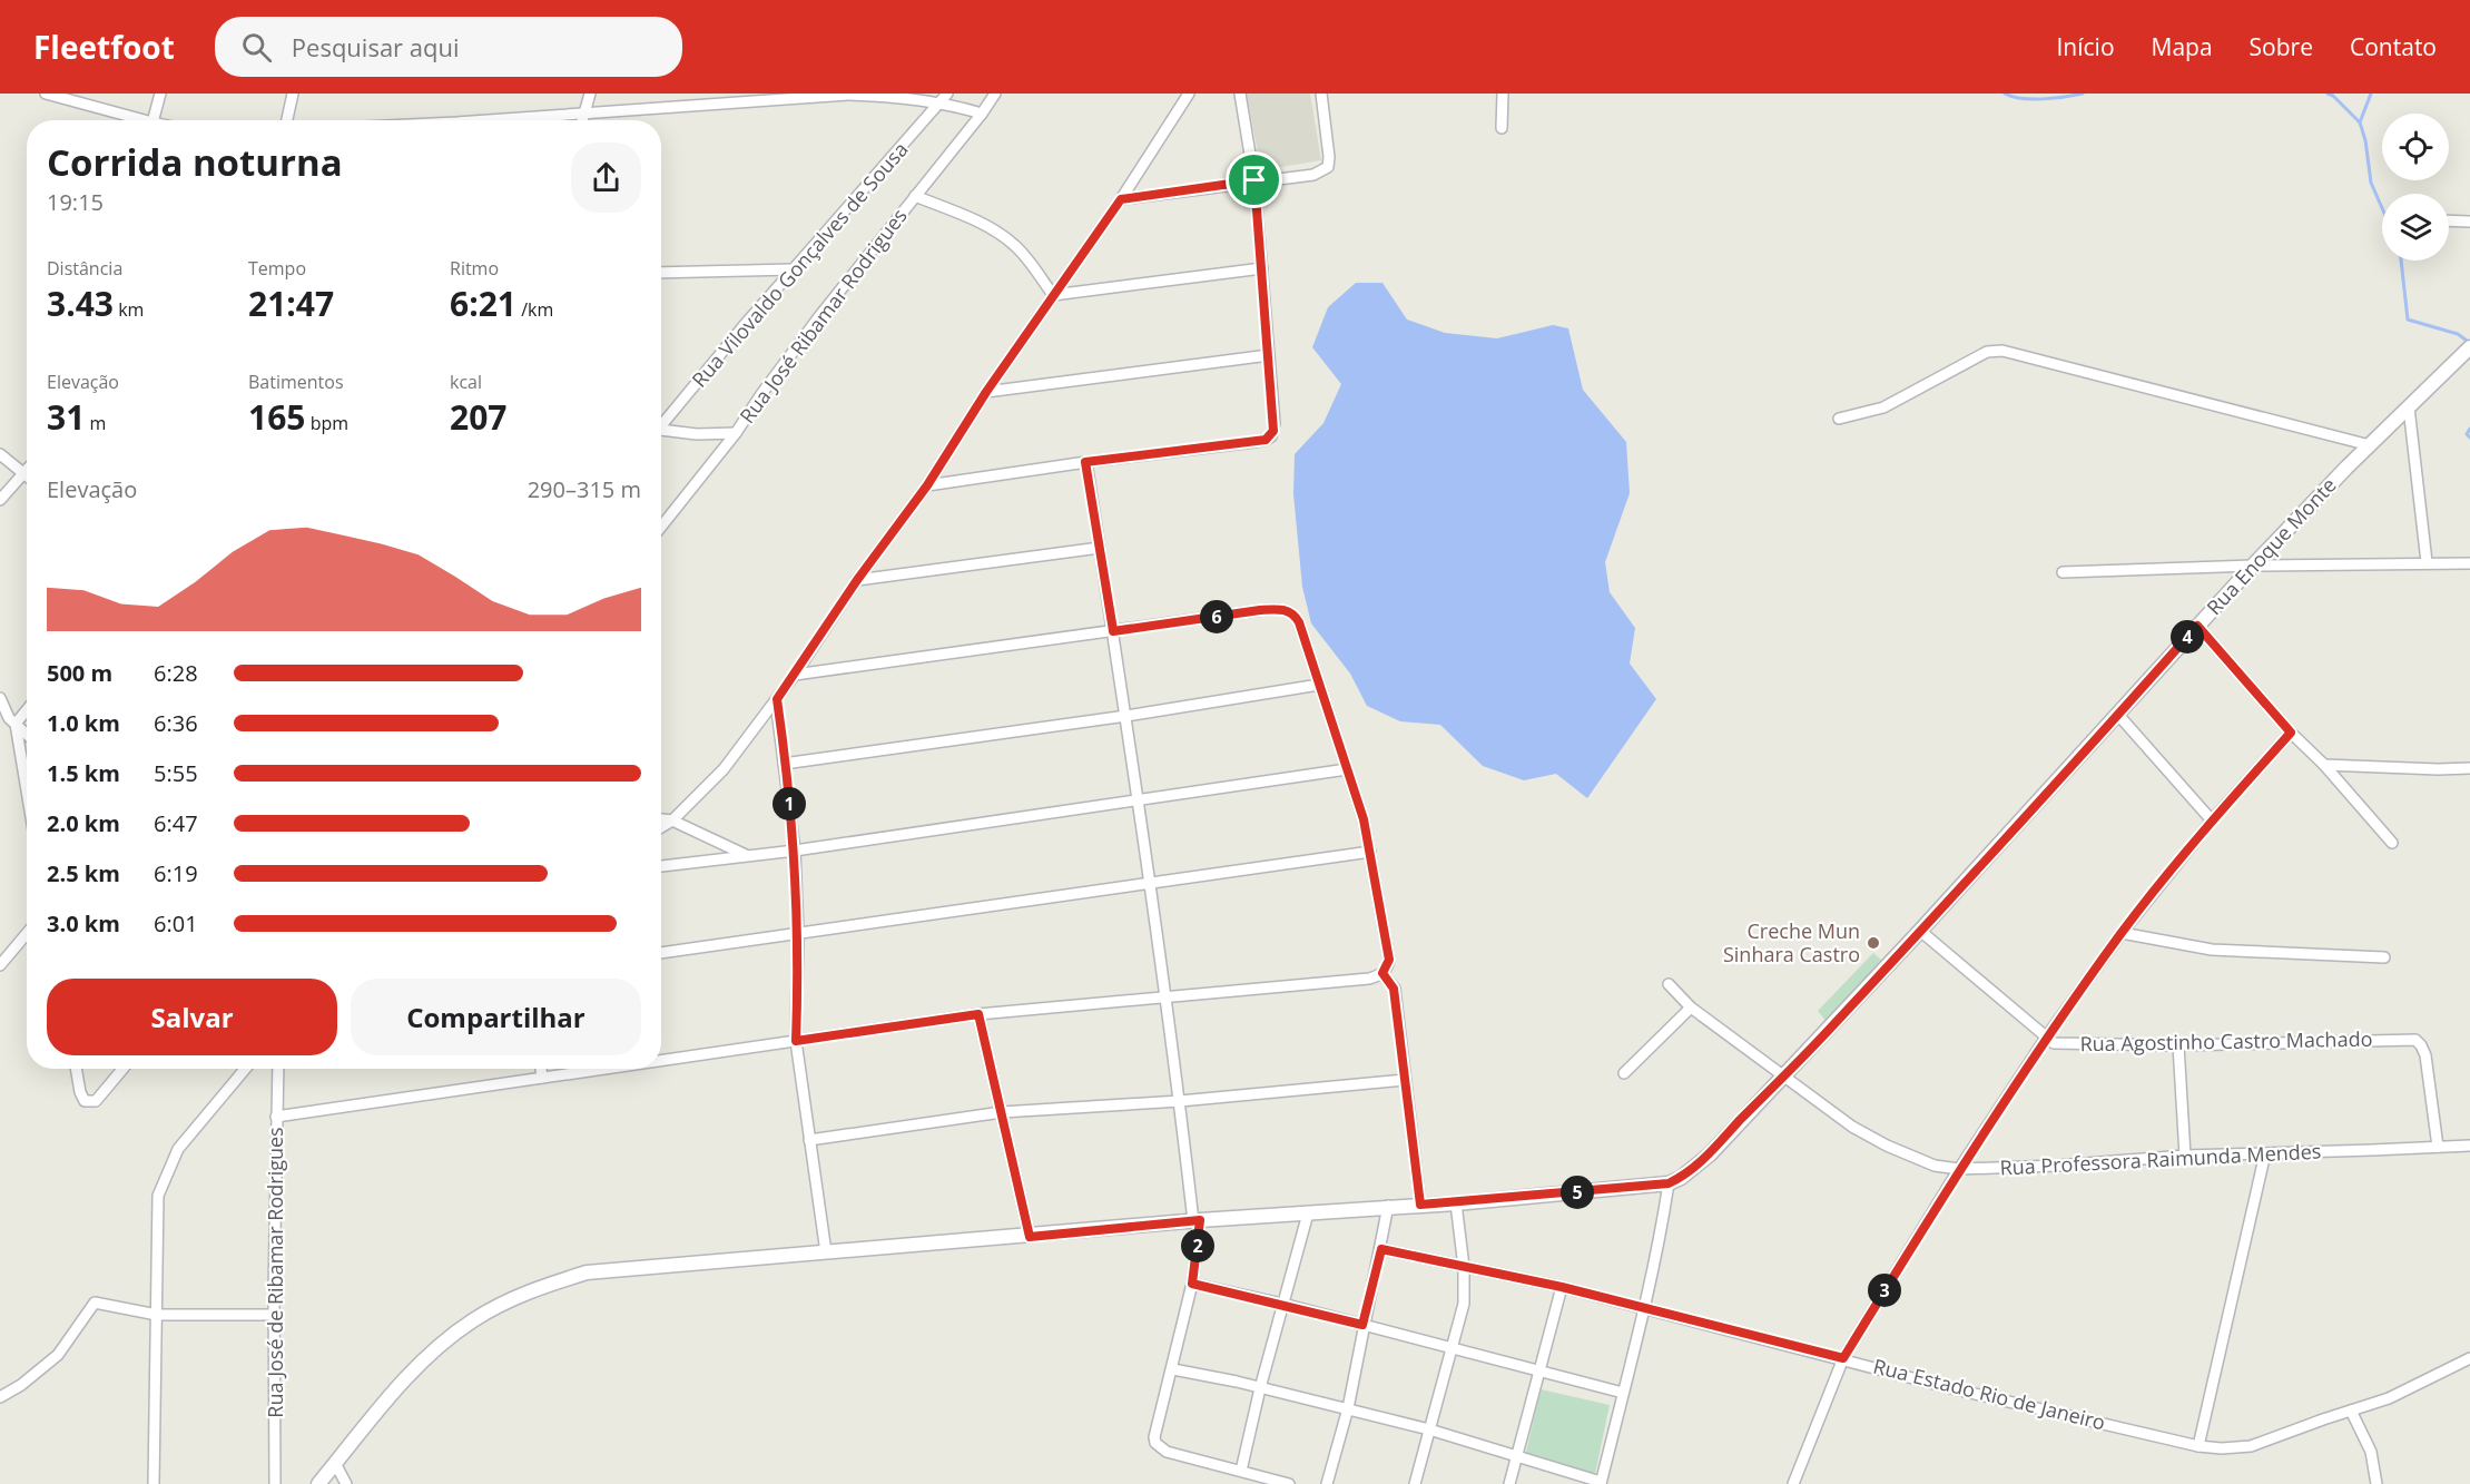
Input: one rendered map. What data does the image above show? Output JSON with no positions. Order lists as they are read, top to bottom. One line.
{"streets":{"main road":["Rua Enoque Monte"],"street":["Rua Vilovaldo Gonçalves de Sousa","Rua José Ribamar Rodrigues","Rua Agostinho Castro Machado","Rua Professora Raimunda Mendes","Rua José de Ribamar Rodrigues","Rua Estado Rio de Janeiro"]},"crossings":[["Rua Enoque Monte","Rua Agostinho Castro Machado"],["Rua Enoque Monte","Rua Professora Raimunda Mendes"],["Rua Agostinho Castro Machado","Rua Professora Raimunda Mendes"]],"places":["Creche Mun Sinhara Castro"],"page":{"header":"Fleetfoot","search":"Pesquisar aqui","nav":["Início","Mapa","Sobre","Contato"],"heading":["Corrida noturna","19:15"],"stats":[["Distância","3.43 km"],["Tempo","21:47"],["Ritmo","6:21 /km"],["Elevação","31 m"],["Batimentos","165 bpm"],["kcal","207"]],"chart":["Elevação","290–315 m"],"pins":["6","4","1","5","2","3"],"list":[{"name":"500 m","note":"6:28"},{"name":"1.0 km","note":"6:36"},{"name":"1.5 km","note":"5:55"},{"name":"2.0 km","note":"6:47"},{"name":"2.5 km","note":"6:19"},{"name":"3.0 km","note":"6:01"}],"buttons":["Salvar","Compartilhar"]}}
